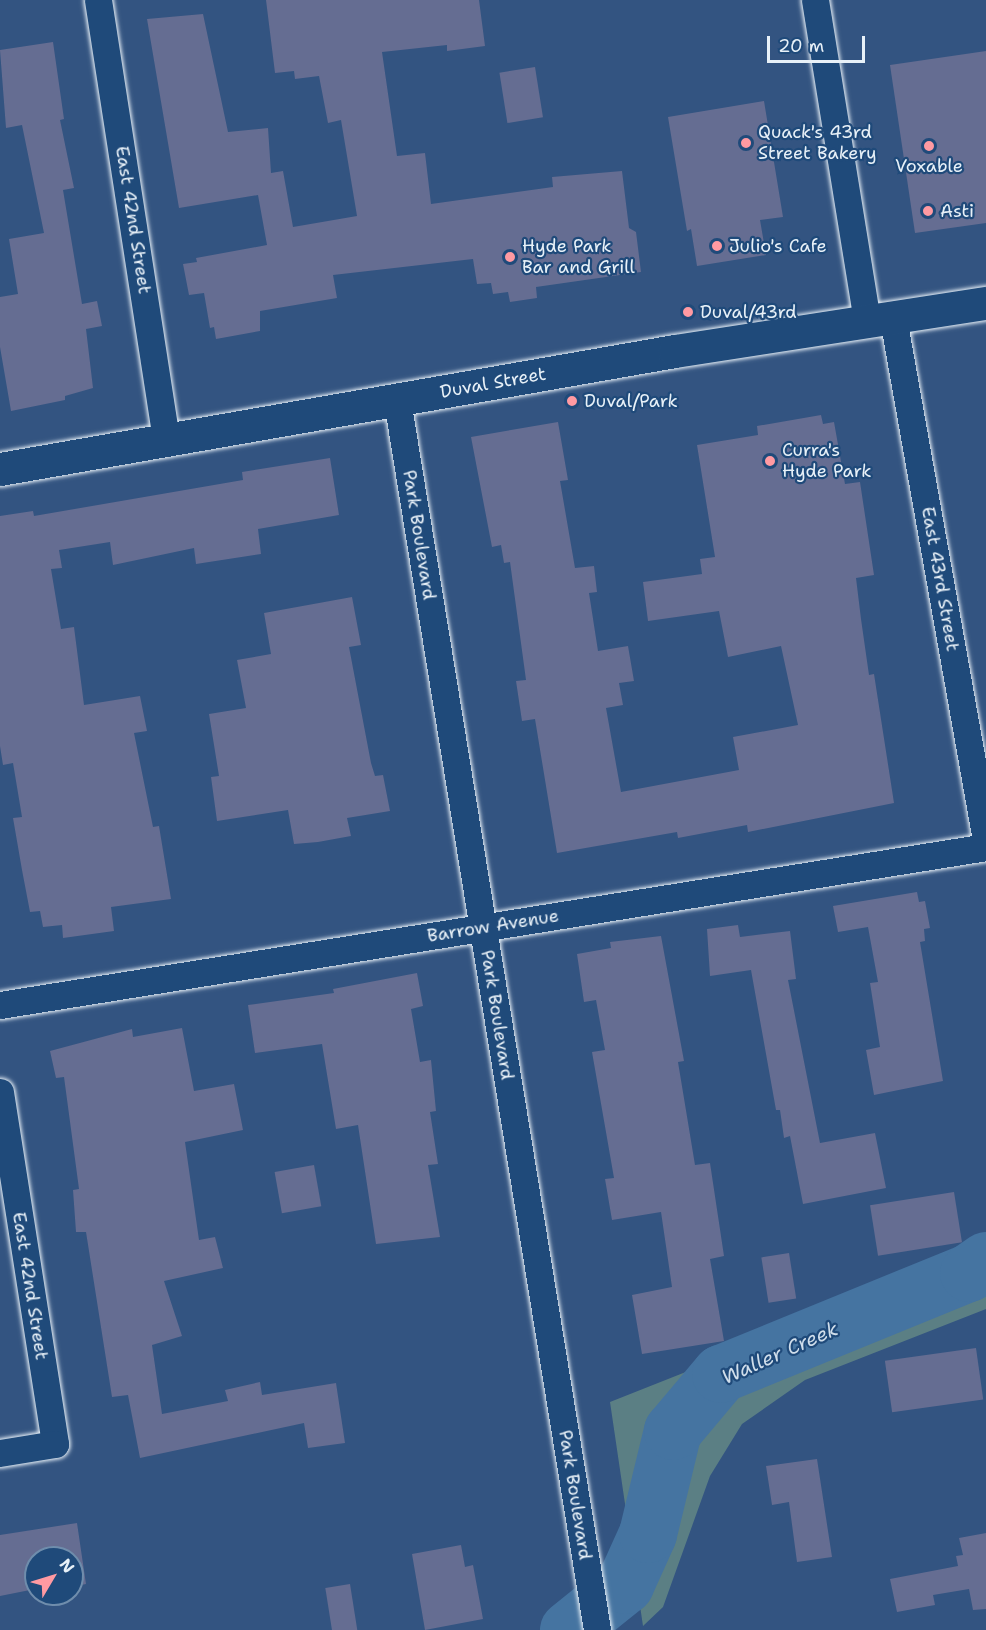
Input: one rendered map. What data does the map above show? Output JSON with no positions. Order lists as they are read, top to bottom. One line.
{"streets":{"street":["East 42nd Street","Duval Street","Park Boulevard","East 43rd Street","Barrow Avenue"]},"crossings":[["East 42nd Street","Duval Street"],["Duval Street","Park Boulevard"],["Duval Street","East 43rd Street"],["Park Boulevard","Barrow Avenue"]],"water":["Waller Creek"],"places":["Quack's 43rd Street Bakery","Voxable","Asti","Julio's Cafe","Hyde Park Bar and Grill","Duval/43rd","Duval/Park","Curra's Hyde Park"],"scale_bar":"20 m","north":"top right"}
